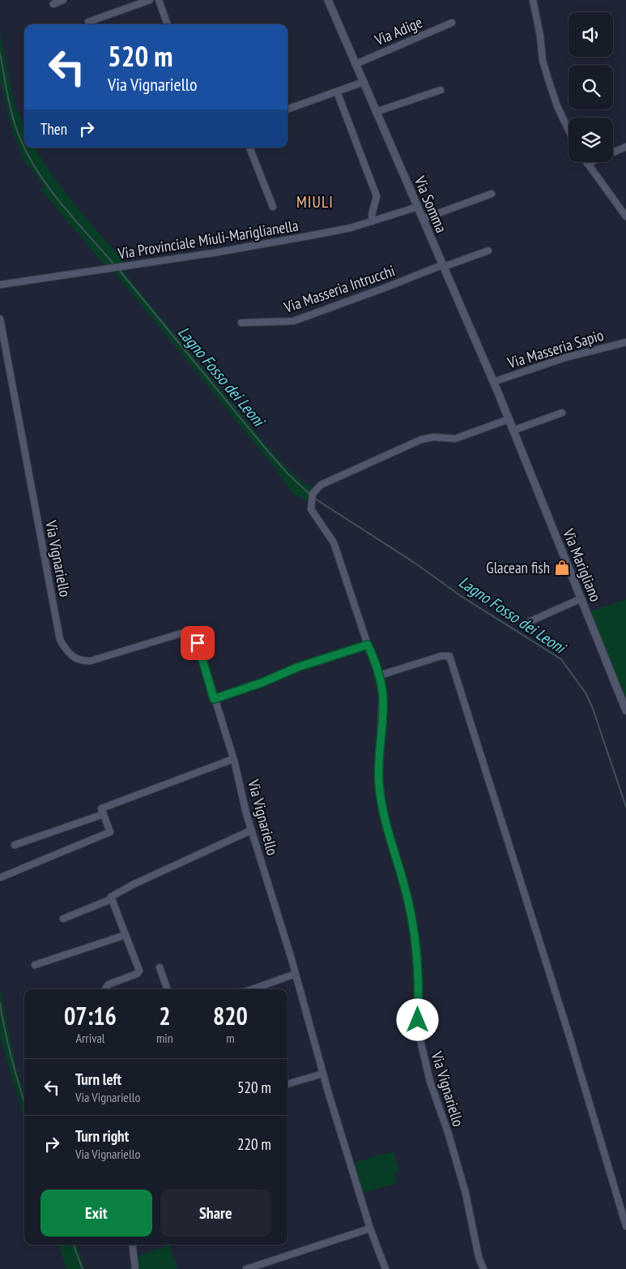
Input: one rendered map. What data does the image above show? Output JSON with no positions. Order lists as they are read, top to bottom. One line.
{"streets":{"street":["Via Adige","Via Somma","Via Provinciale Miuli-Mariglianella","Via Masseria Intrucchi","Via Masseria Sapio","Via Vignariello","Via Marigliano"]},"crossings":[["Via Adige","Via Somma"],["Via Somma","Via Provinciale Miuli-Mariglianella"],["Via Somma","Via Masseria Intrucchi"],["Via Somma","Via Masseria Sapio"],["Via Somma","Via Vignariello"],["Via Somma","Via Marigliano"],["Via Vignariello","Via Marigliano"]],"districts":["MIULI"],"water":["Lagno Fosso dei Leoni"],"places":{"shop":["Glacean fish"]},"page":{"turn":["520 m","Via Vignariello"],"then":"Then","eta":["07:16","Arrival","2","min","820","m"],"list":[{"name":"Turn left","note":"Via Vignariello","value":"520 m"},{"name":"Turn right","note":"Via Vignariello","value":"220 m"}],"buttons":["Exit","Share"]}}
